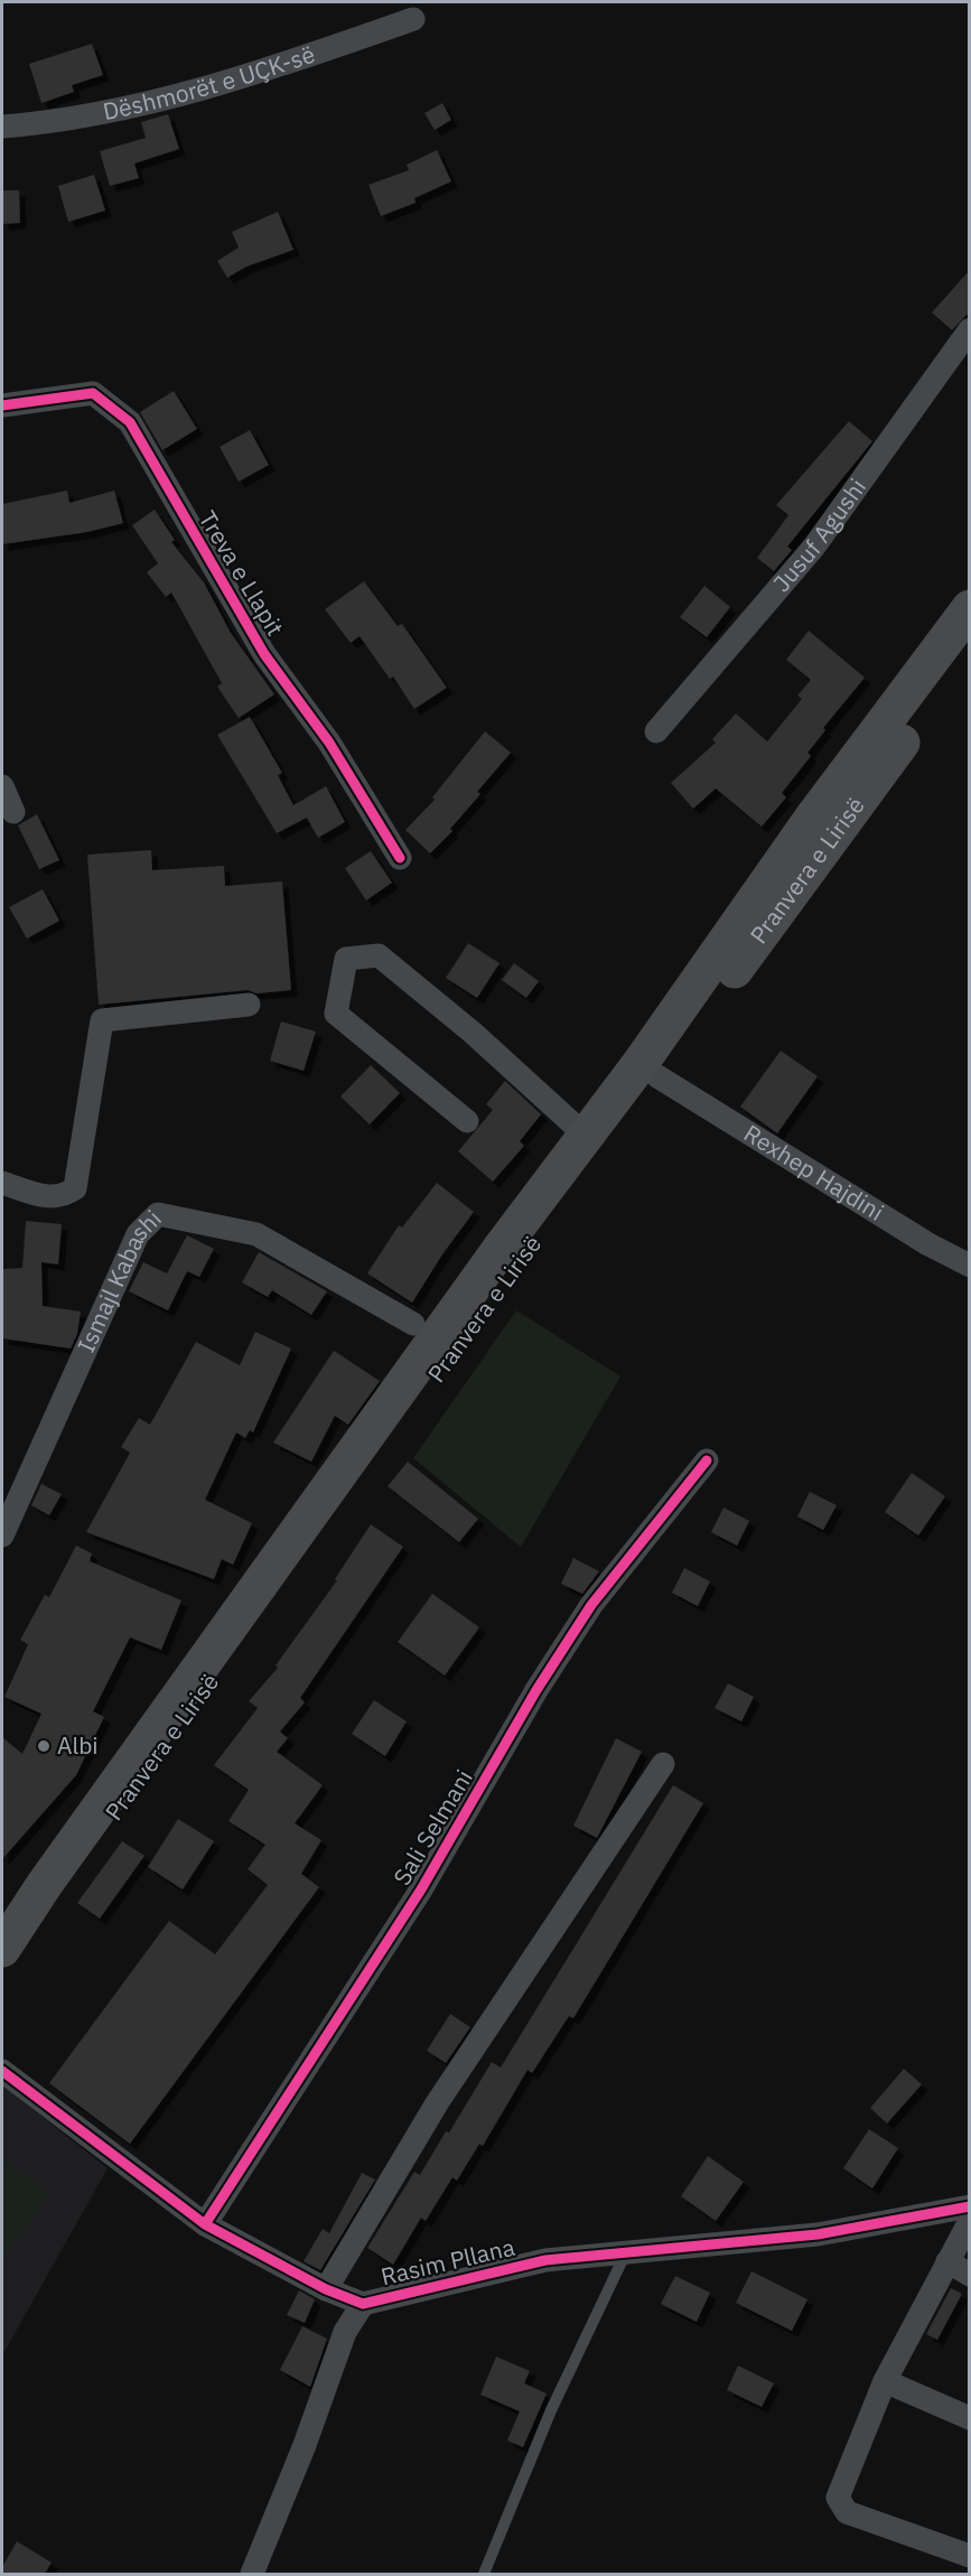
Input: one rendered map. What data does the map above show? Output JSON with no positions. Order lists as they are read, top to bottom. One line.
{"streets":{"main road":["Pranvera e Lirisë"],"street":["Dëshmorët e UÇK-së","Jusuf Agushi","Treva e Llapit","Rexhep Hajdini","Ismajl Kabashi","Sali Selmani","Rasim Pllana"]},"crossings":[["Pranvera e Lirisë","Rexhep Hajdini"],["Sali Selmani","Rasim Pllana"]],"places":["Albi"]}
